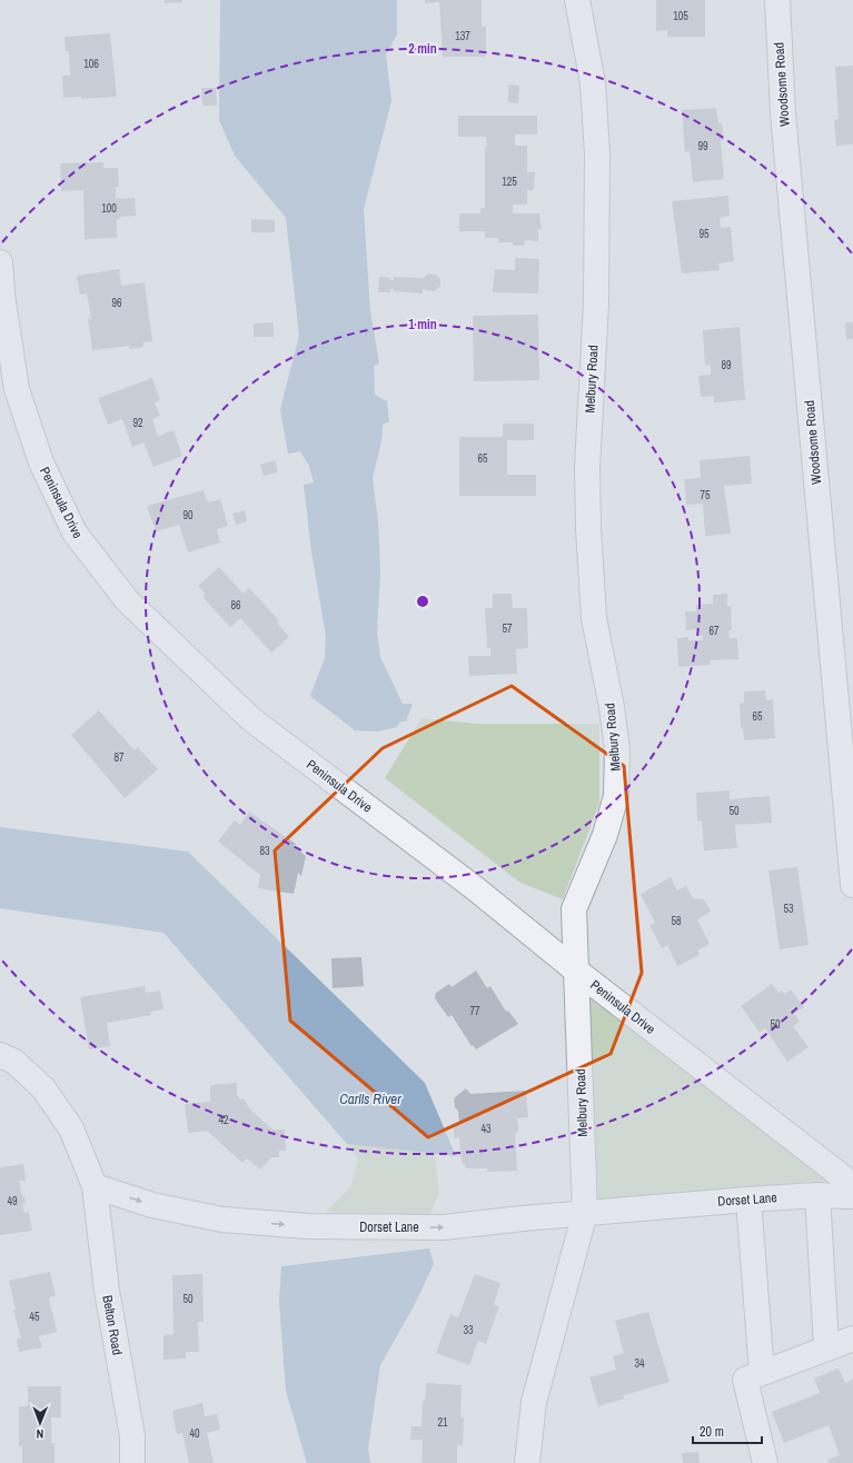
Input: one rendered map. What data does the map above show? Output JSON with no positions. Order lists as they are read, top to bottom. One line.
{"streets":{"street":["Woodsome Road","Melbury Road","Peninsula Drive","Dorset Lane","Belton Road"]},"crossings":[["Melbury Road","Peninsula Drive"],["Melbury Road","Dorset Lane"],["Dorset Lane","Belton Road"]],"one_way":["Dorset Lane"],"water":["Carlls River"],"house_numbers":["105","137","106","99","125","100","95","96","89","92","65","75","90","86","57","67","65","87","50","83","53","58","77","50","42","43","49","50","45","33","34","21","40"],"scale_bar":"20 m","north":"bottom","rings":["2 min","1 min"]}
